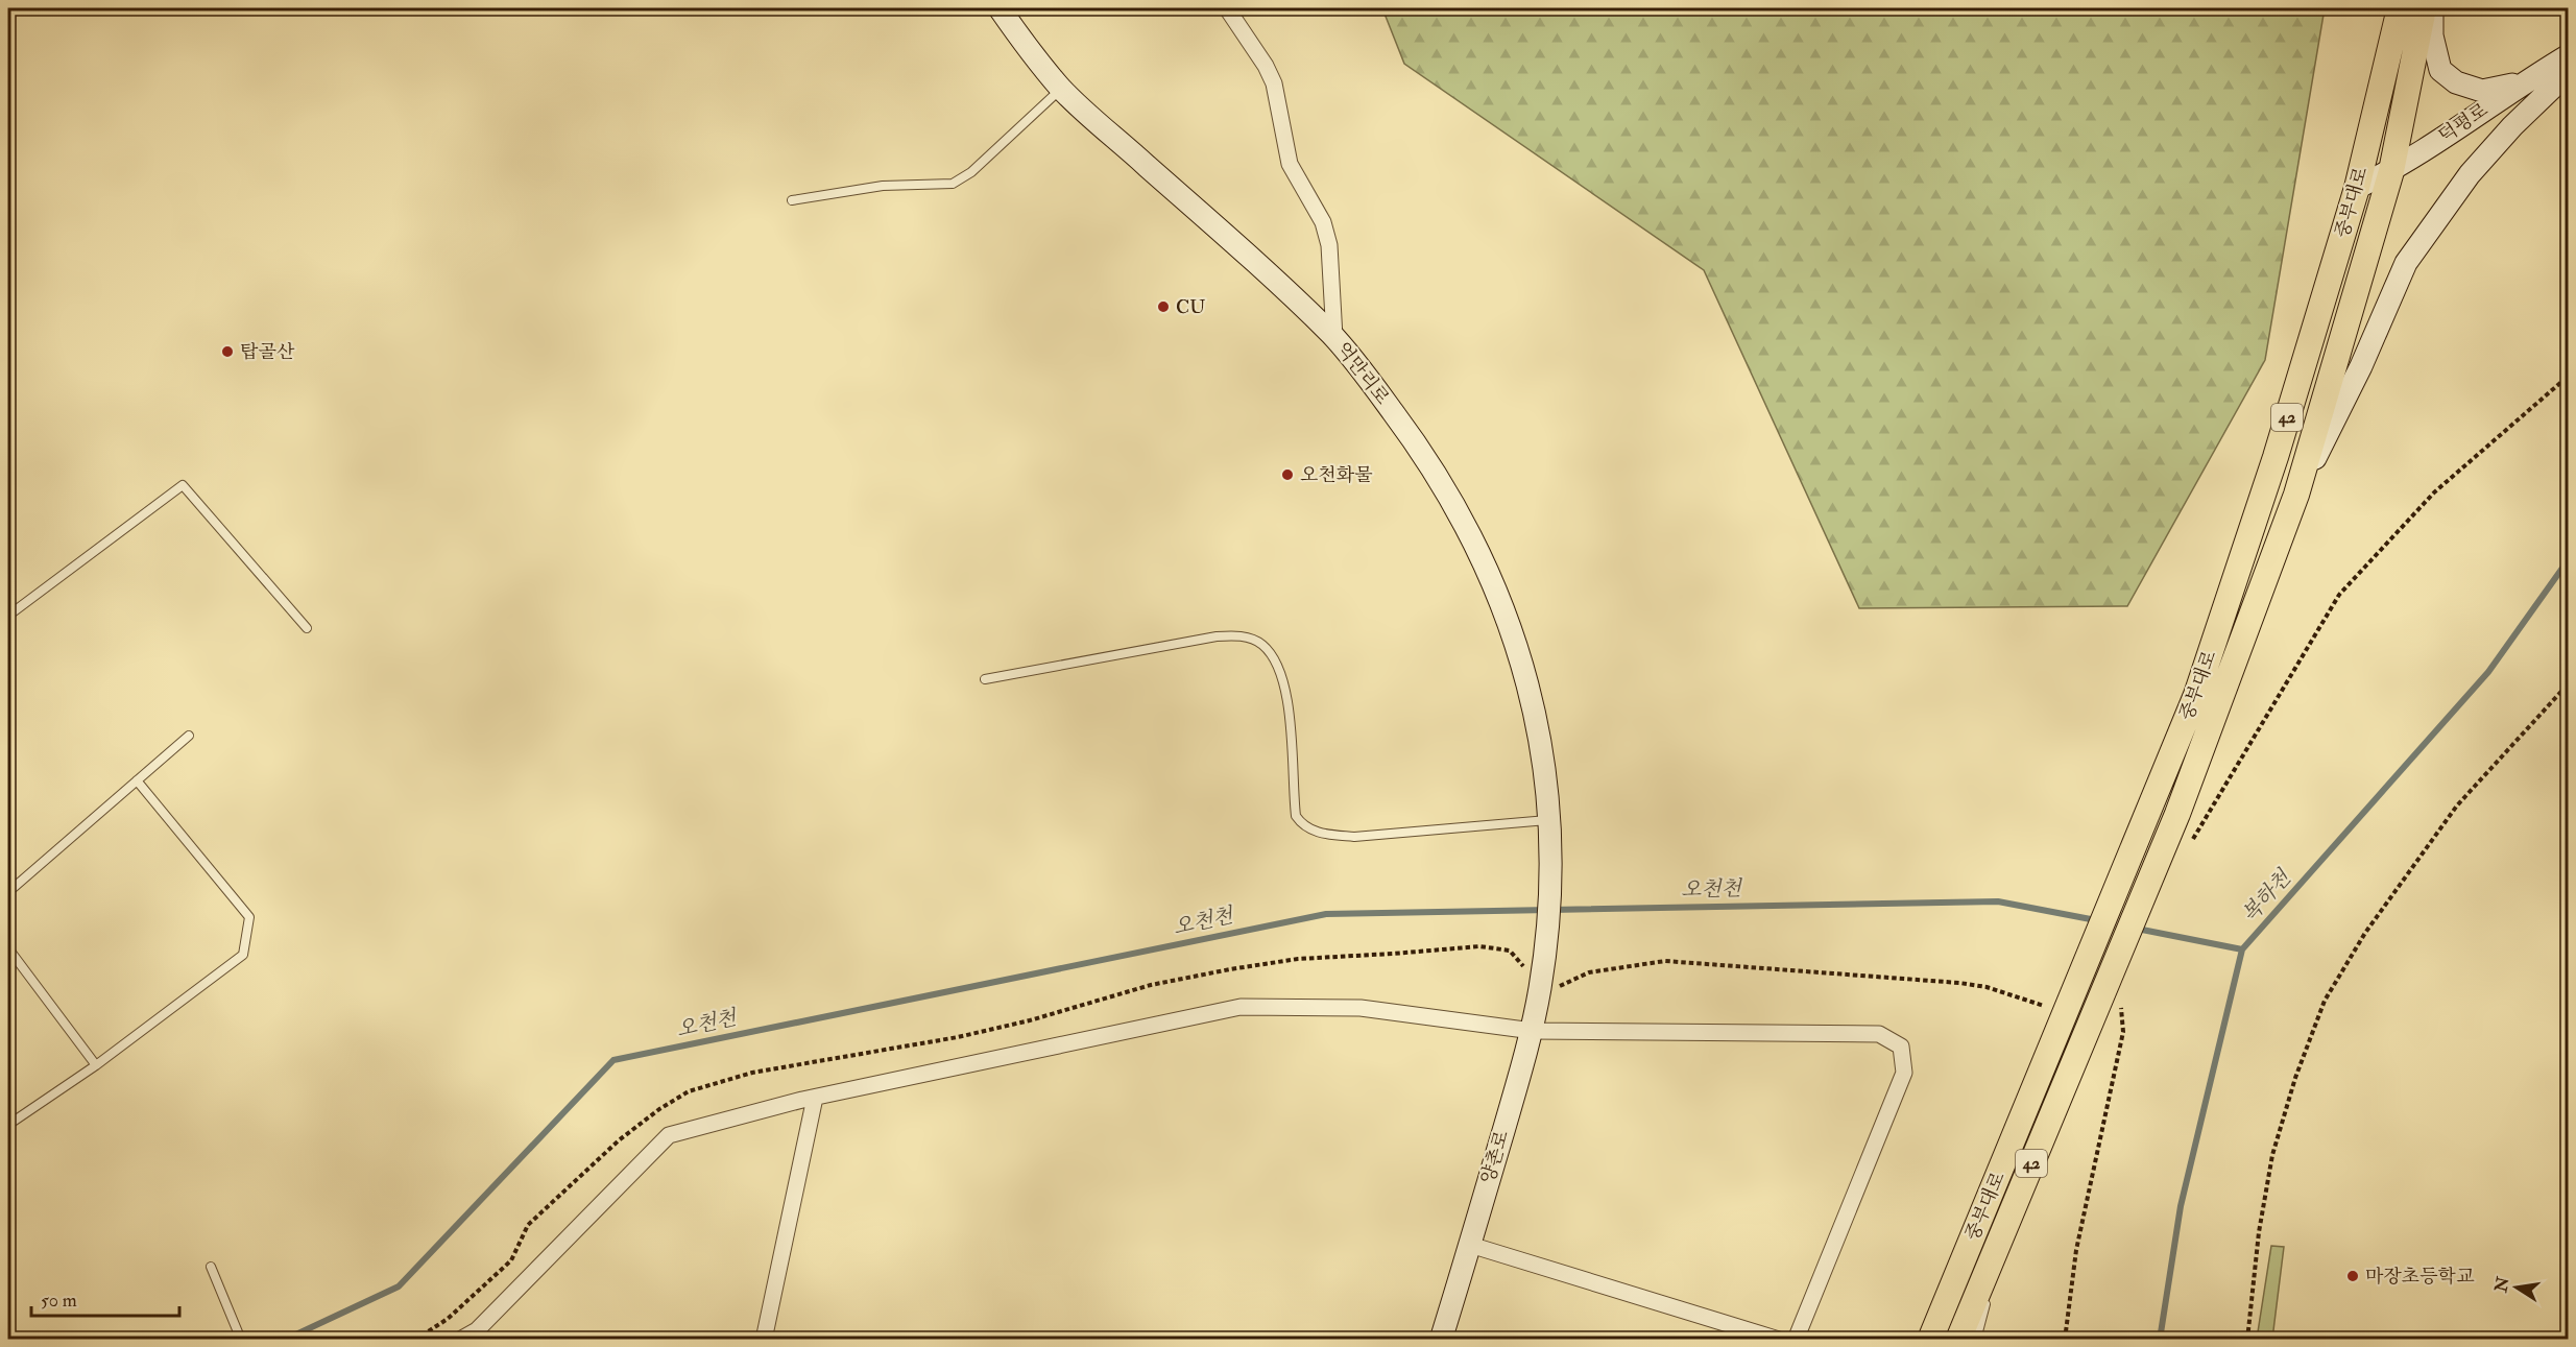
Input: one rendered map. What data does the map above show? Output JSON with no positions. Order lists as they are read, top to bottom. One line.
{"streets":{"main road":["중부대로","42"],"street":["덕평로","억만리로","양촌로"]},"crossings":[["덕평로","중부대로"],["억만리로","양촌로"]],"water":["오천천","복하천"],"places":["CU","탑골산","오천화물","마장초등학교"],"scale_bar":"50 m","north":"left"}
